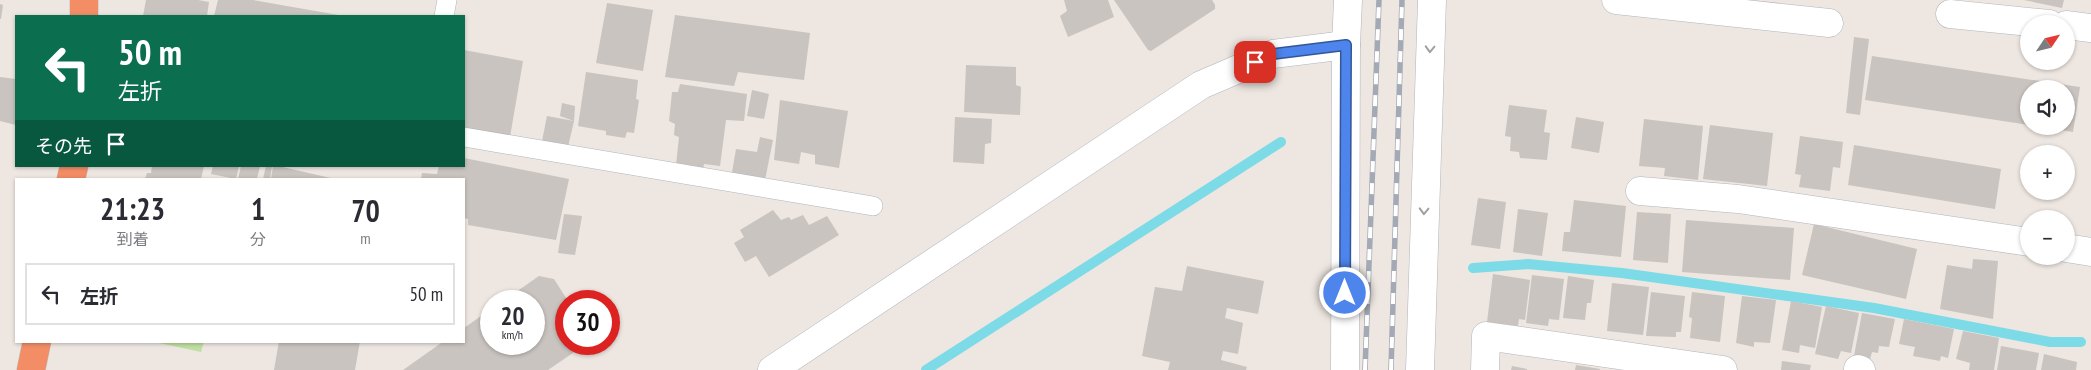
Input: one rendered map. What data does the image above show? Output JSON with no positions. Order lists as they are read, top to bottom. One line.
{"north":"top right","page":{"map_buttons":["+","−"],"turn":["50 m","左折"],"then":"その先","eta":["21:23","到着","1","分","70","m"],"list":[{"name":"左折","value":"50 m"}],"speed":"20 km/h","limit":"30"}}
